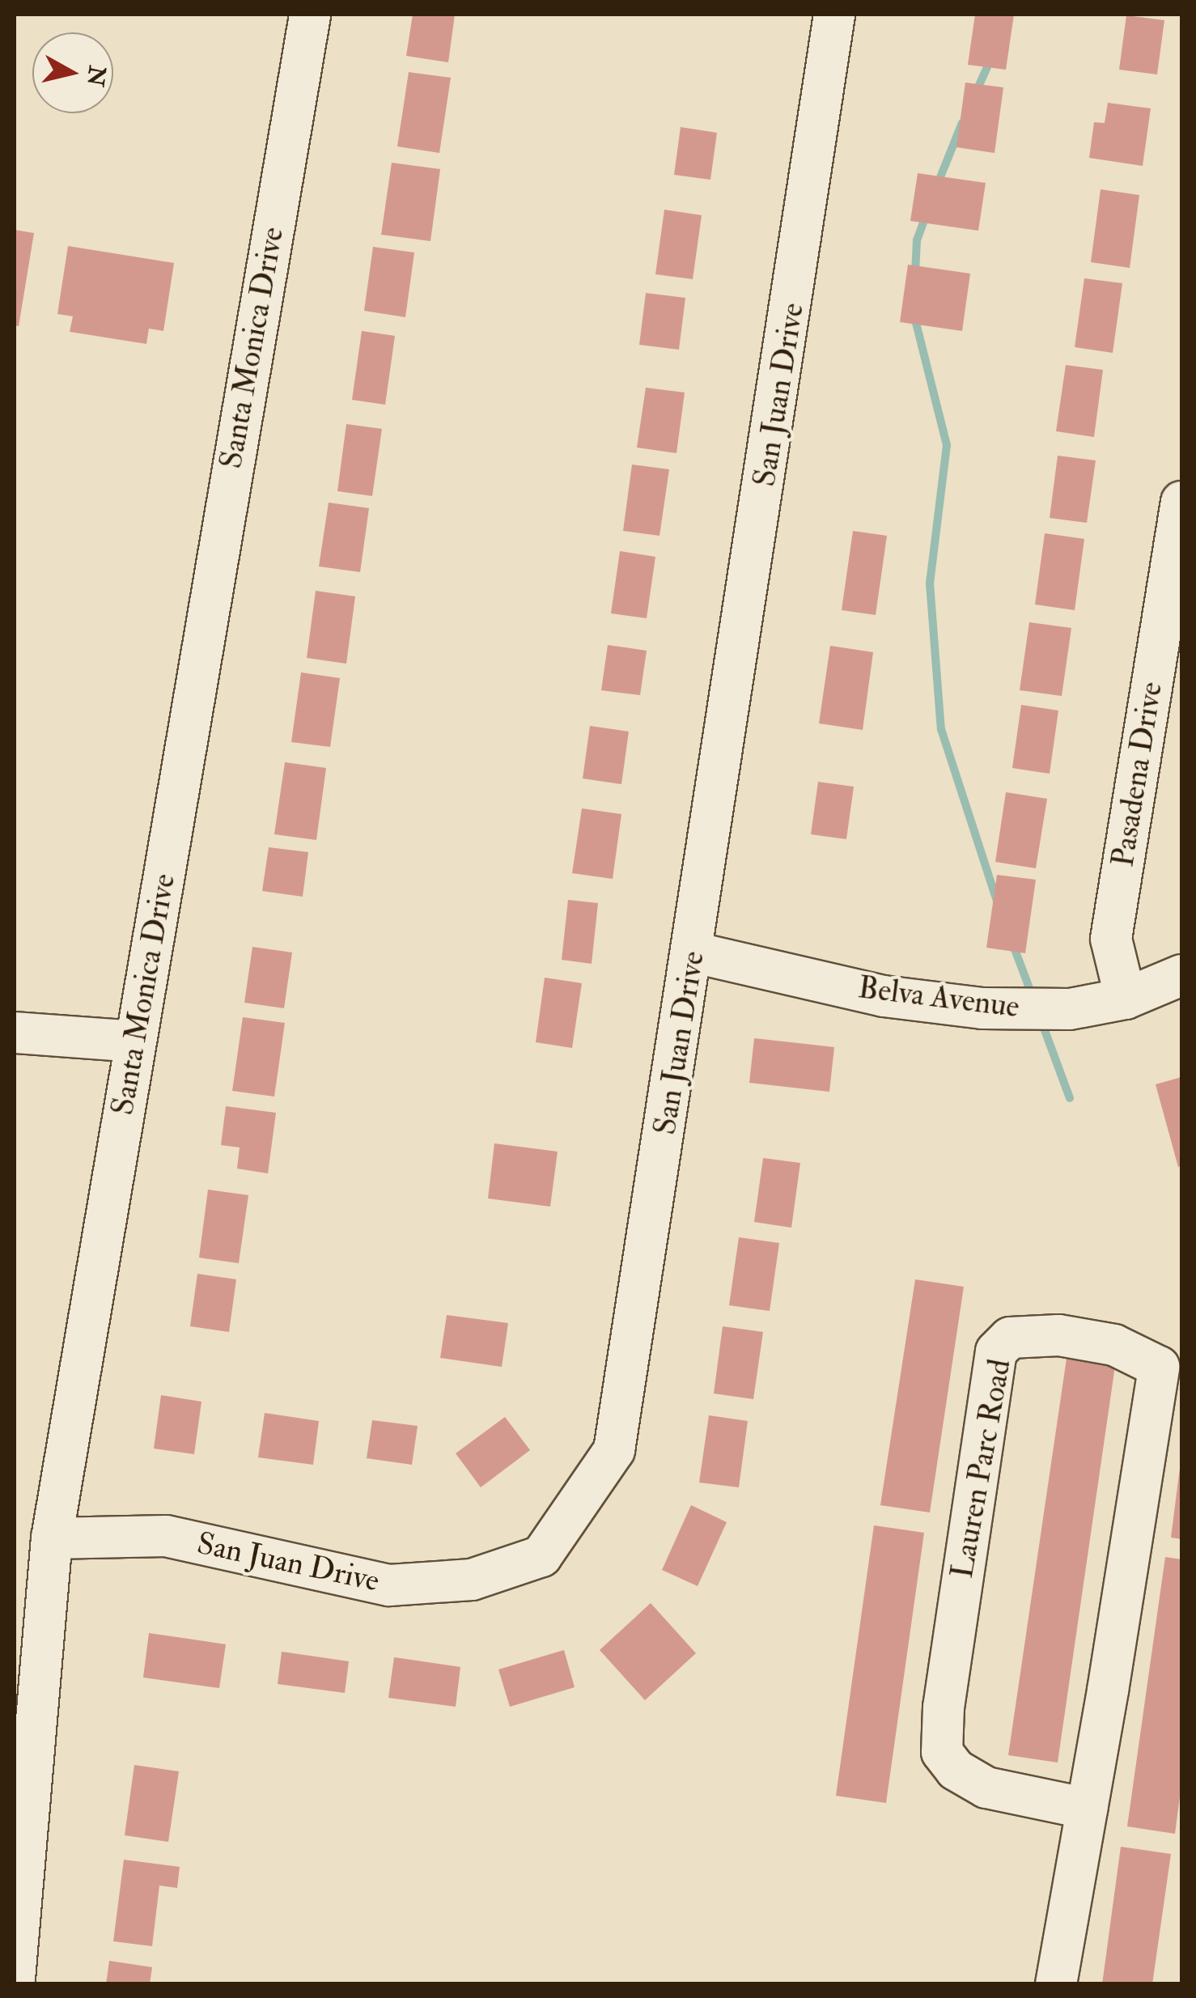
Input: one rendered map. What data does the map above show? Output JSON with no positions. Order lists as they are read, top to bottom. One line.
{"streets":{"street":["Santa Monica Drive","San Juan Drive","Pasadena Drive","Belva Avenue","Lauren Parc Road"]},"crossings":[["Santa Monica Drive","San Juan Drive"],["San Juan Drive","Belva Avenue"],["Pasadena Drive","Belva Avenue"]],"north":"right"}
